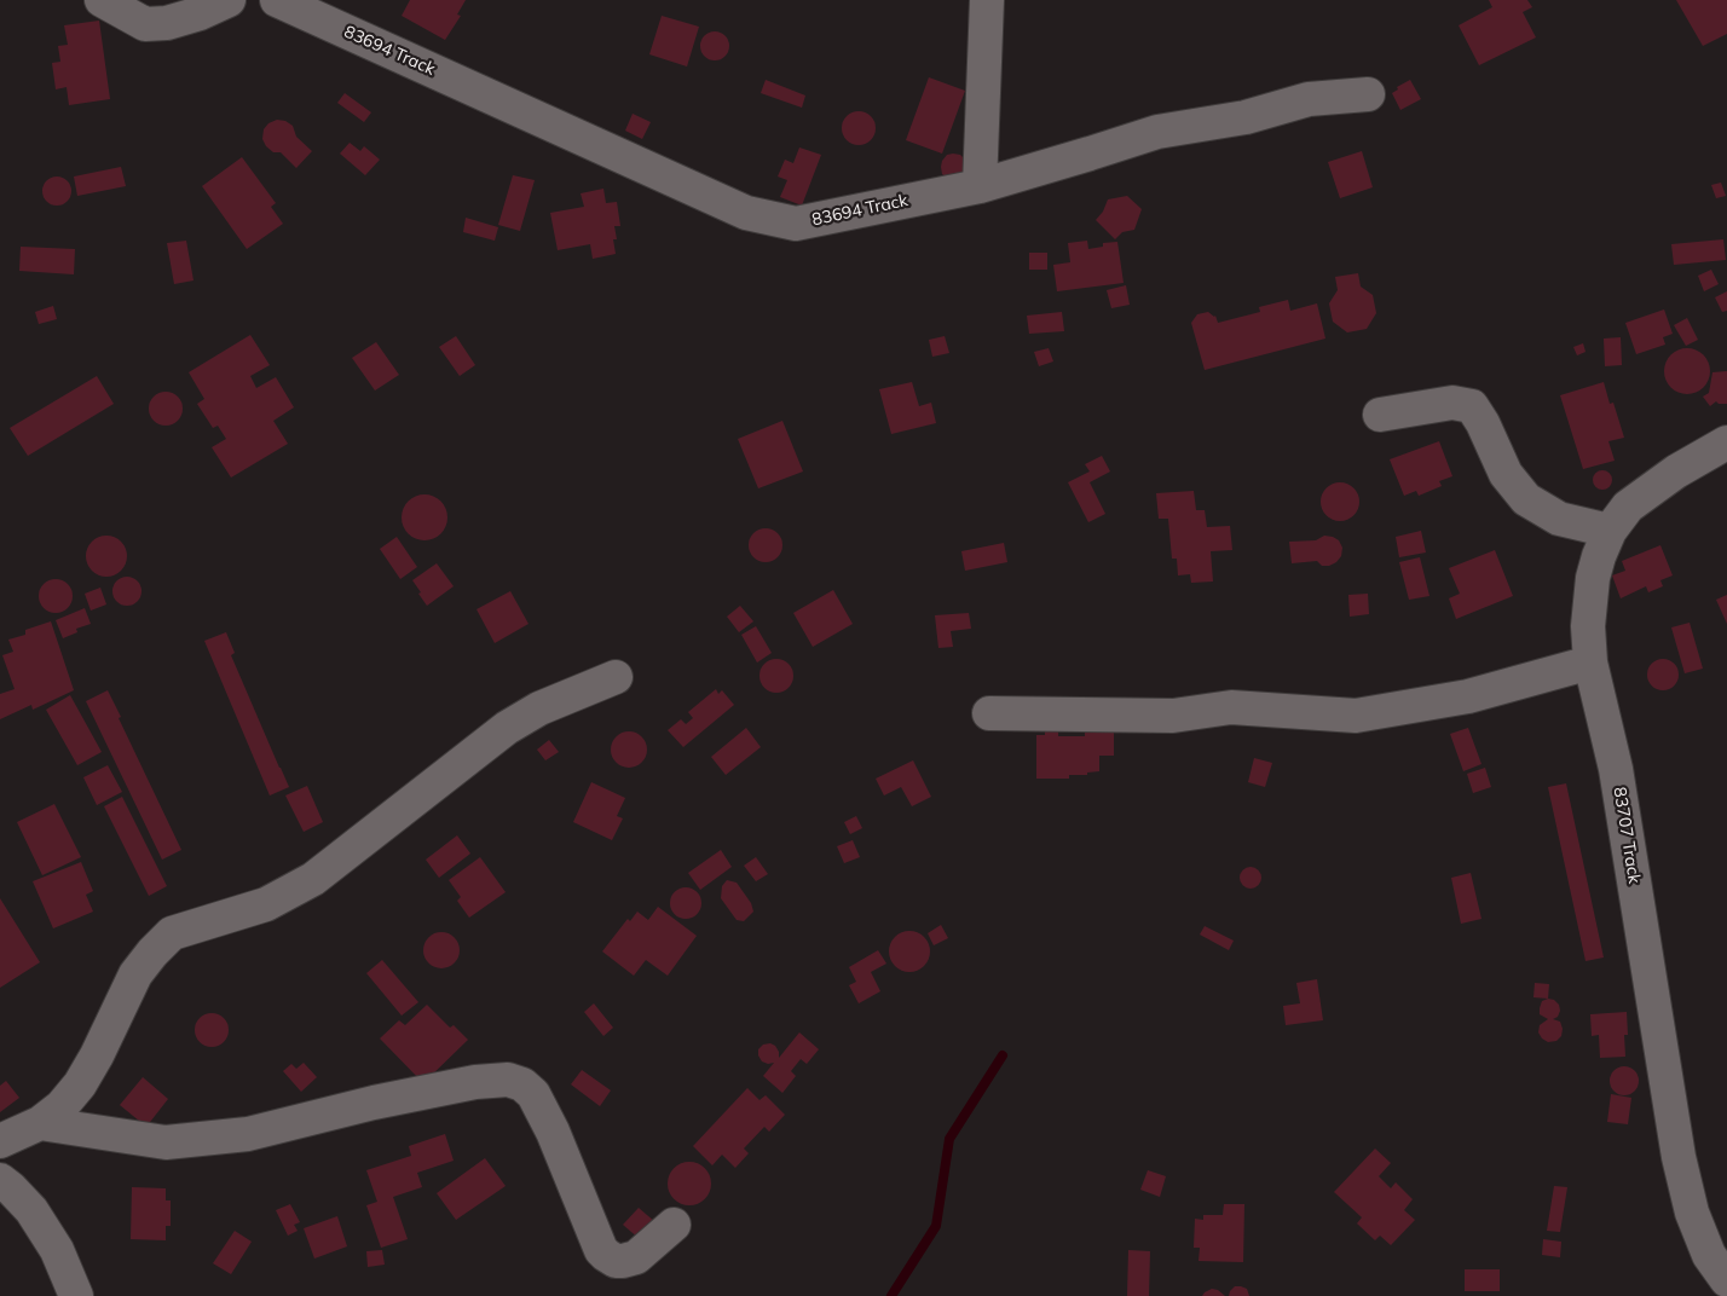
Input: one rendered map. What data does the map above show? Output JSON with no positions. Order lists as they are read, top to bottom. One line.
{"streets":{"street":["83694 Track","83707 Track"]}}
